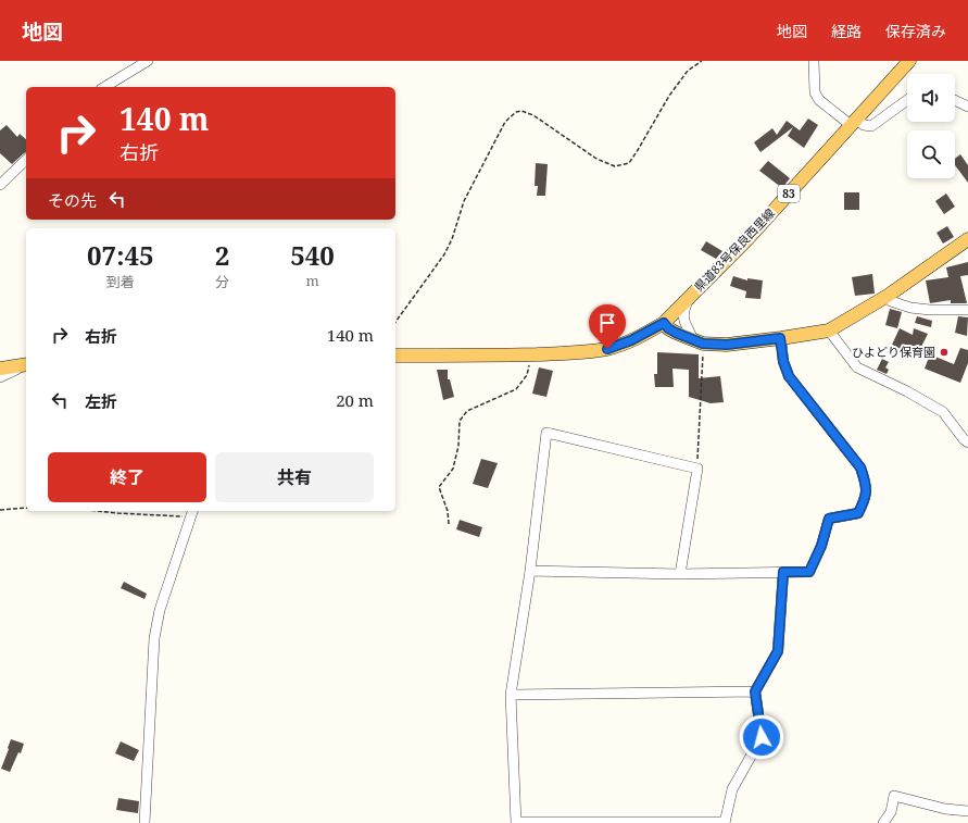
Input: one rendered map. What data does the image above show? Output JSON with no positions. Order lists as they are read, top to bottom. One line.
{"streets":{"main road":["83","県道83号保良西里線"]},"places":["ひよどり保育園"],"page":{"header":"地図","nav":["地図","経路","保存済み"],"turn":["140 m","右折"],"then":"その先","eta":["07:45","到着","2","分","540","m"],"list":[{"name":"右折","value":"140 m"},{"name":"左折","value":"20 m"}],"buttons":["終了","共有"]}}
